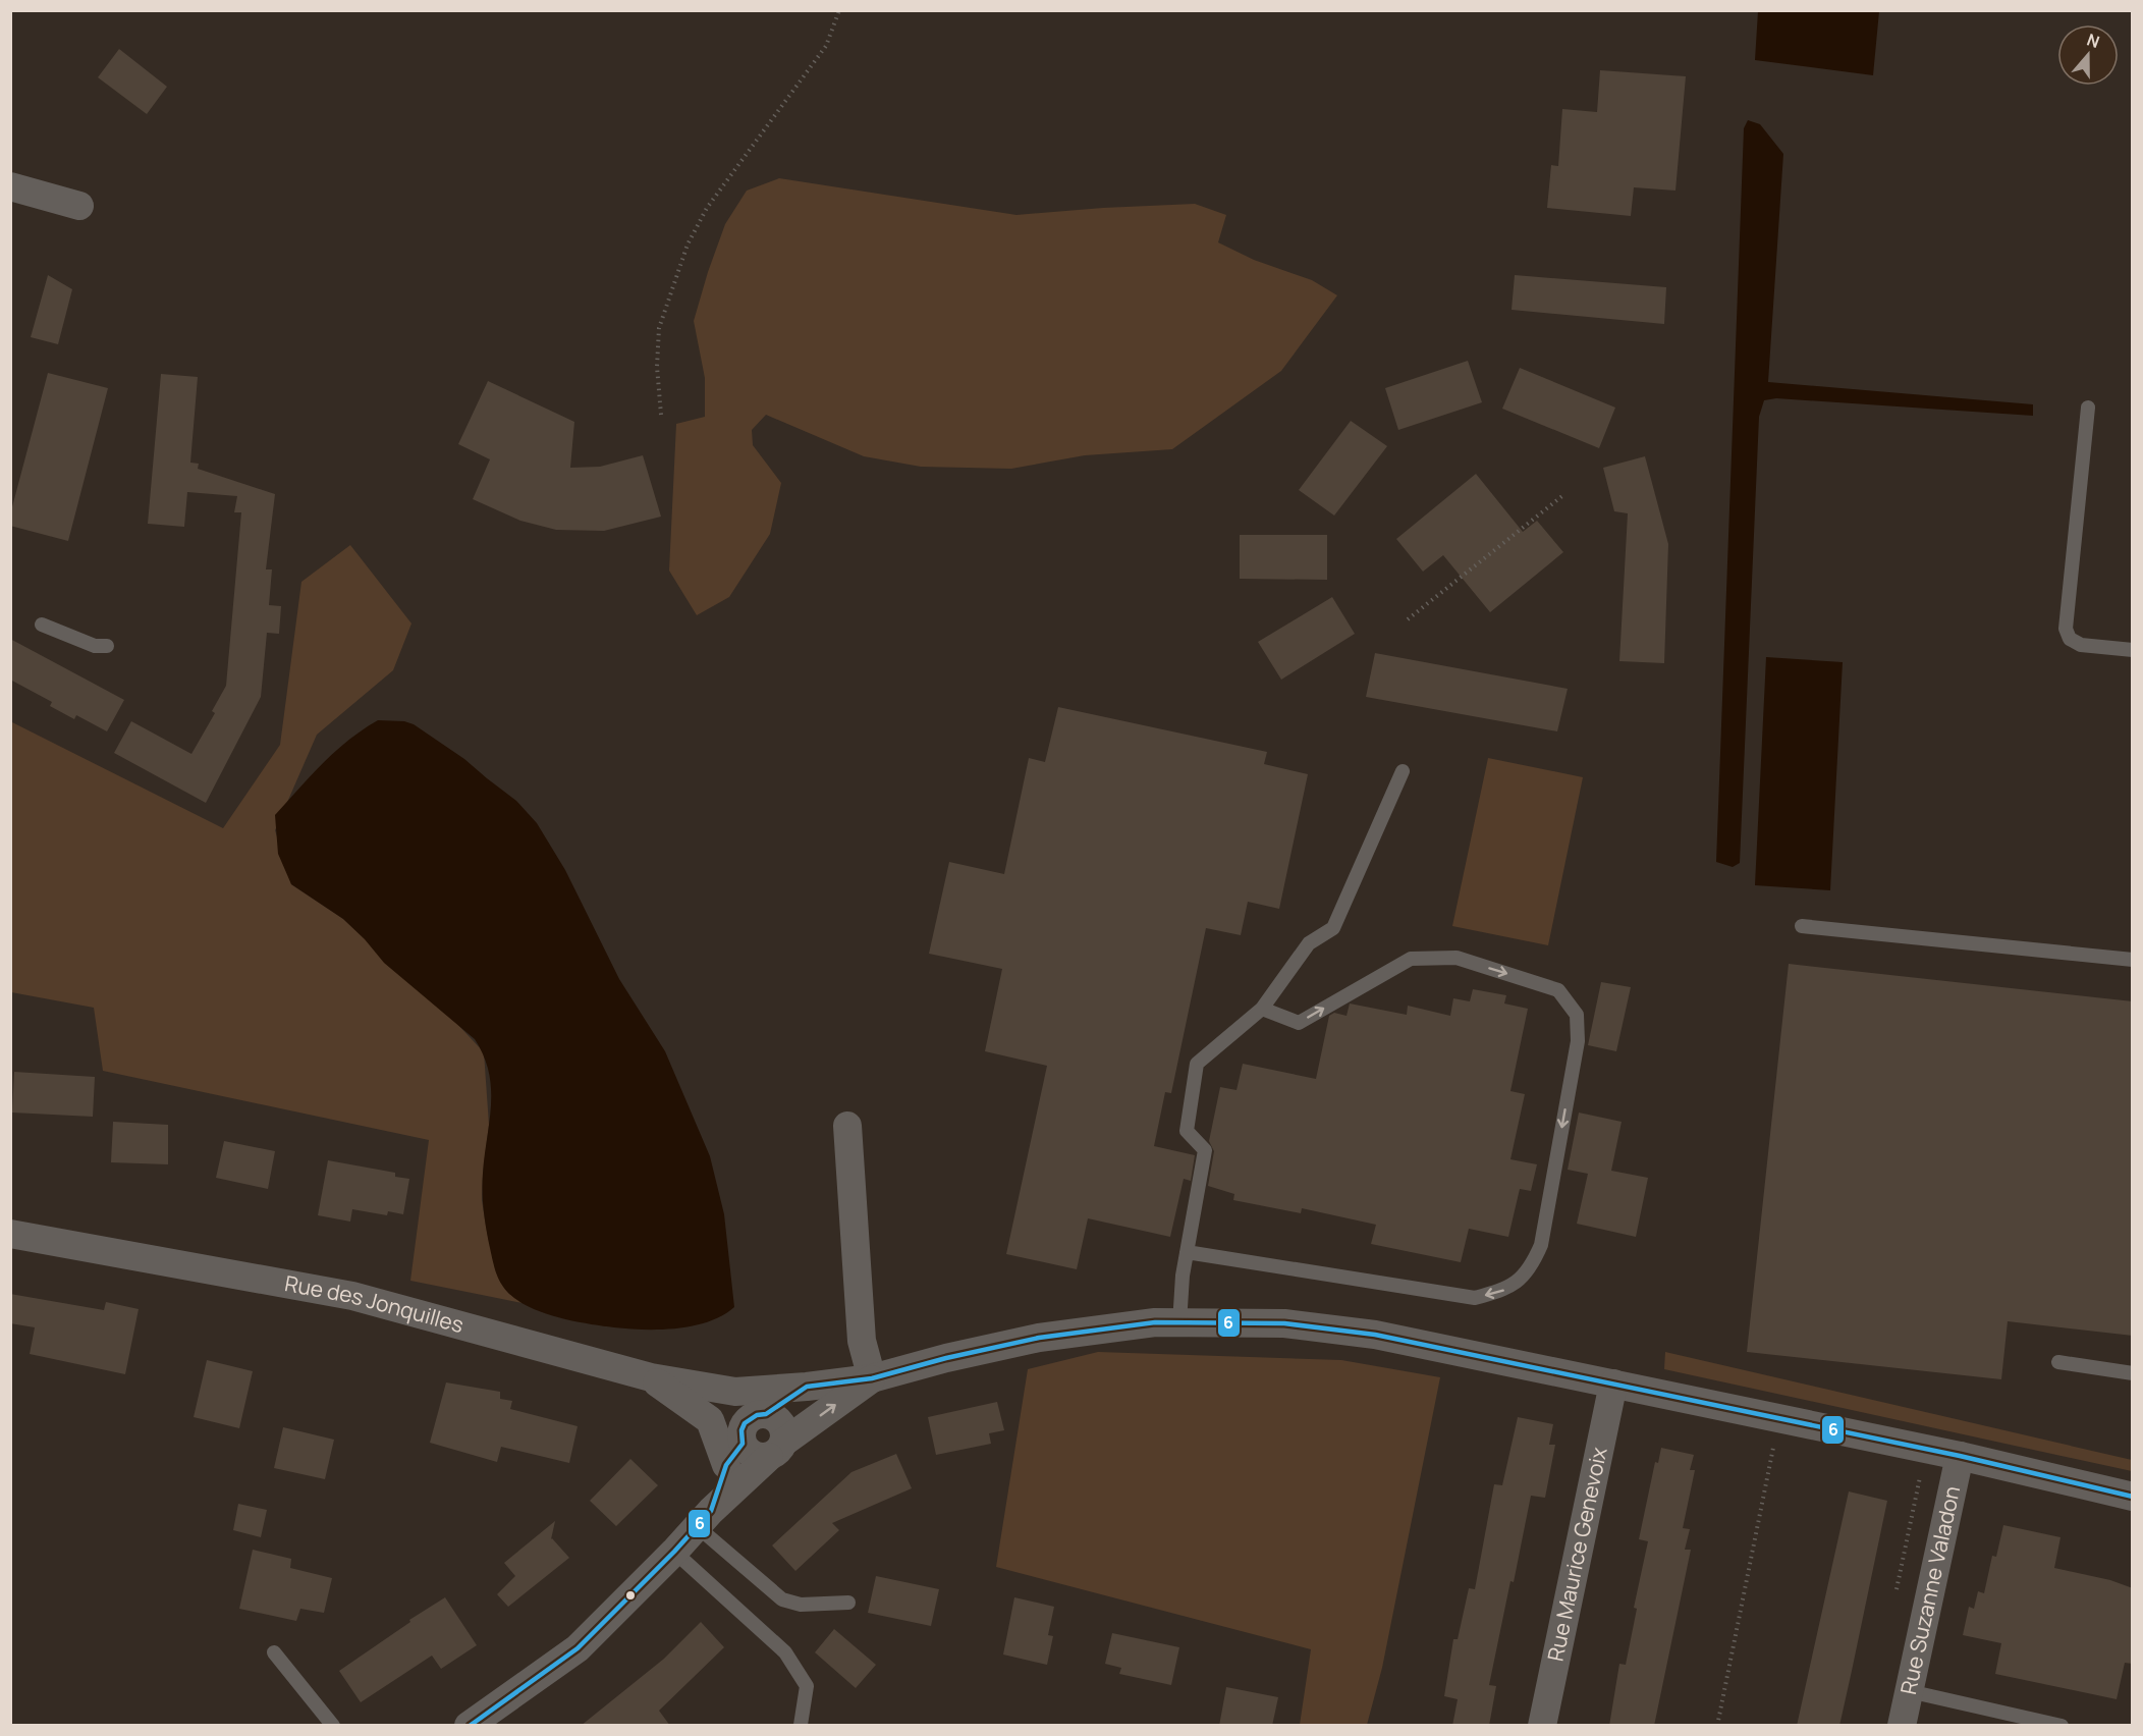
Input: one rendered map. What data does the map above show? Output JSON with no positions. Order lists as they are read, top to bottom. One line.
{"streets":{"street":["Rue des Jonquilles","Rue Maurice Genevoix","Rue Suzanne Valadon"]},"crossings":[["Rue des Jonquilles","Rue Maurice Genevoix"],["Rue des Jonquilles","Rue Suzanne Valadon"]],"lines":["transit line 6"],"north":"top"}
